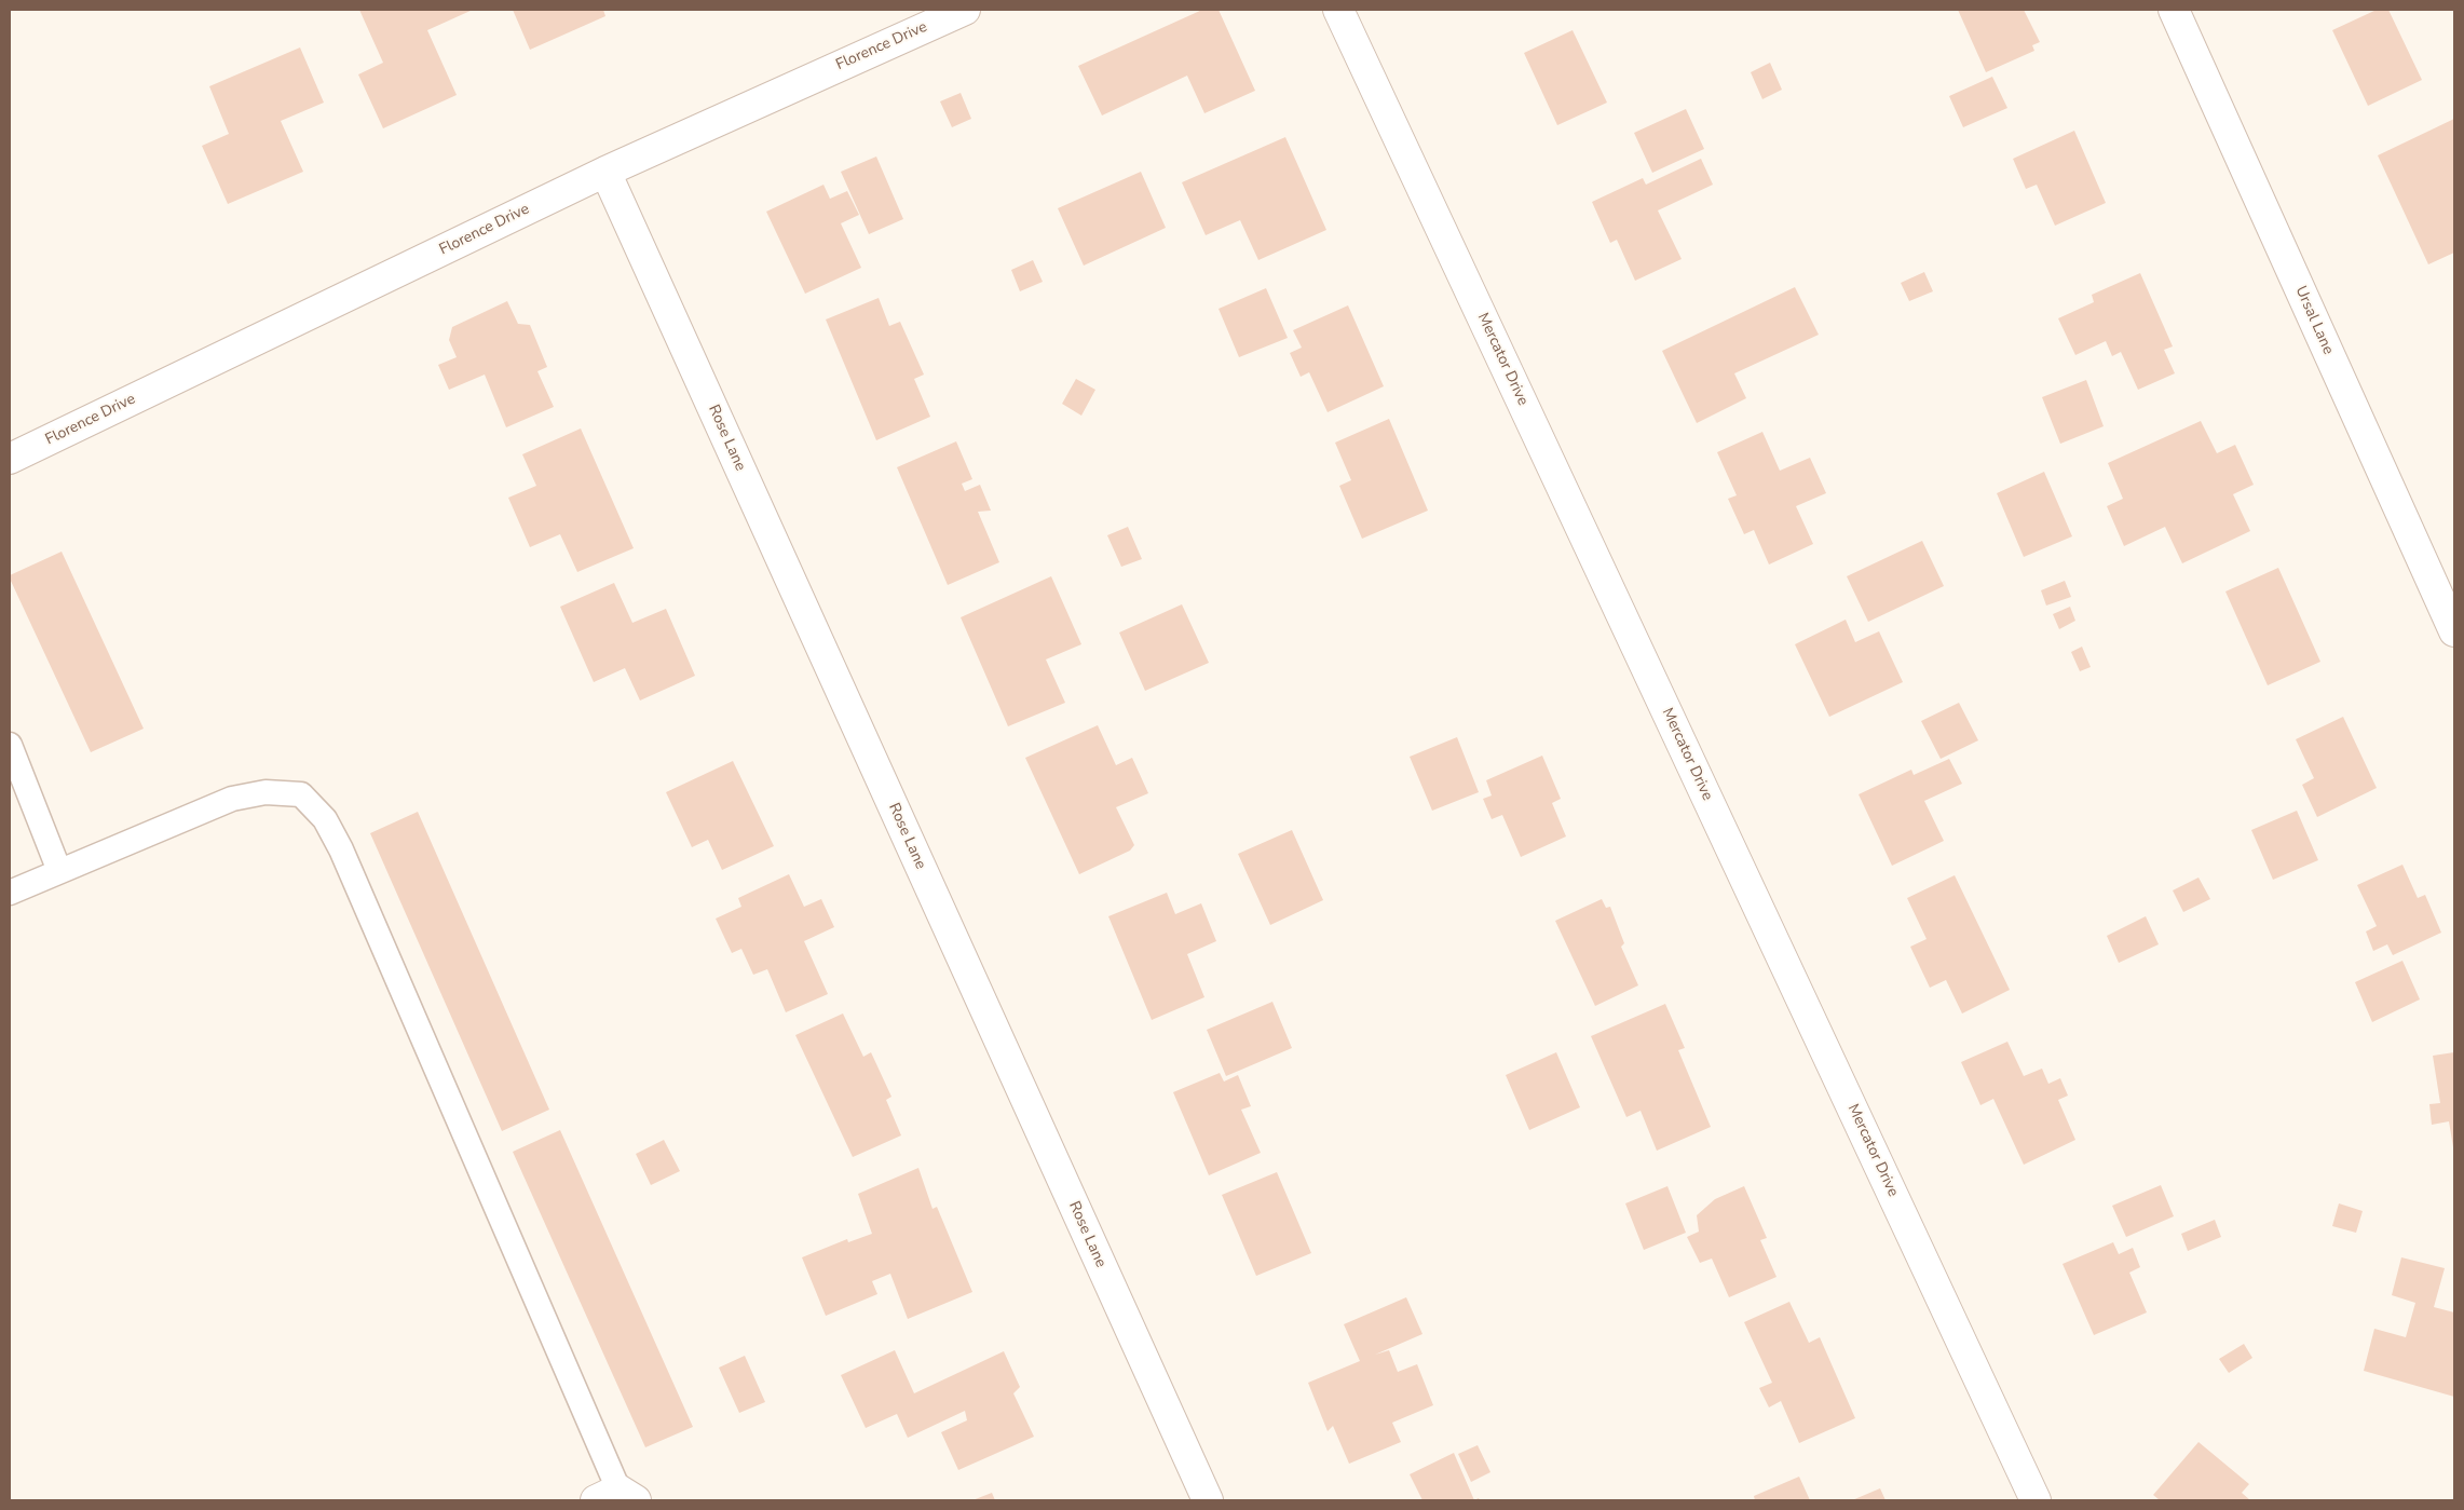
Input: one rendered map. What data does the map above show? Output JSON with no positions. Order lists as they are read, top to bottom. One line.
{"streets":{"street":["Florence Drive","Ursal Lane","Mercator Drive","Rose Lane"]},"crossings":[["Florence Drive","Rose Lane"]]}
